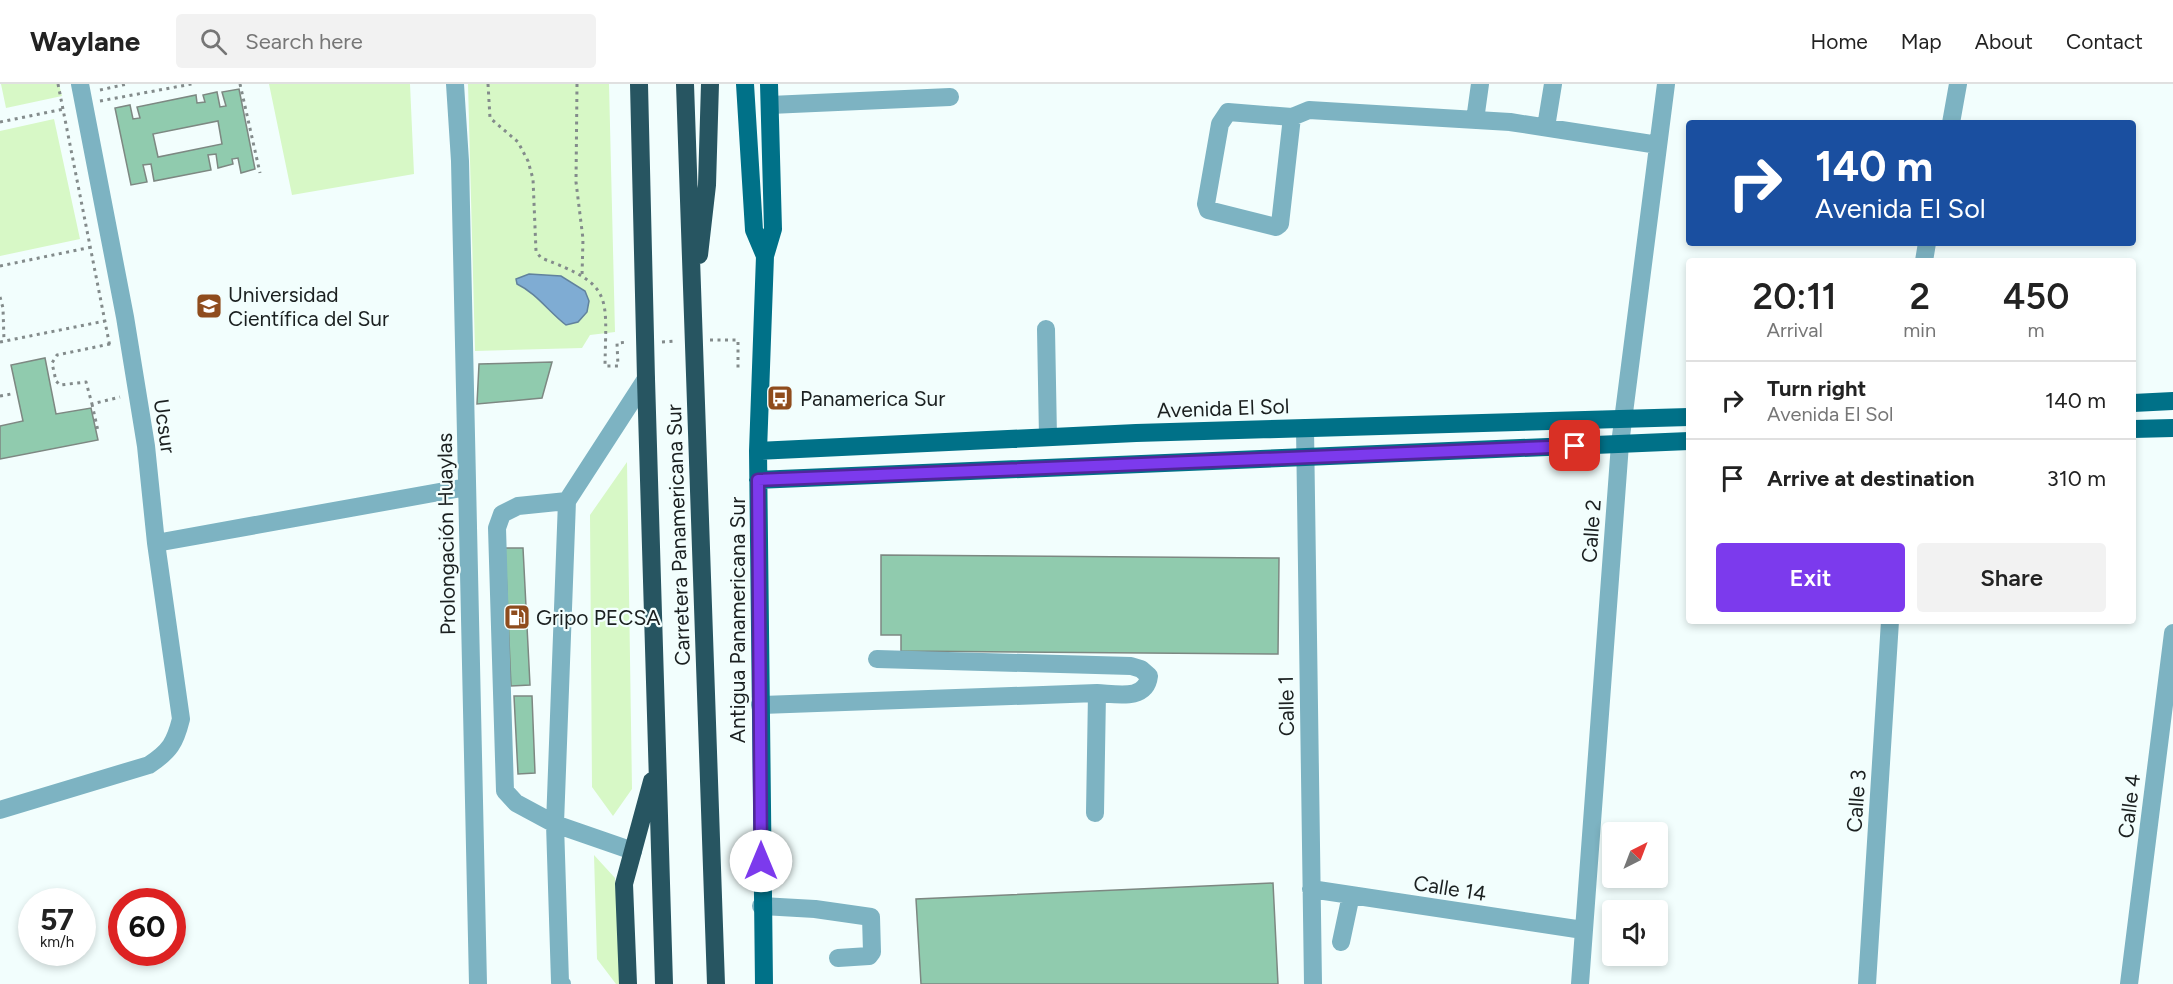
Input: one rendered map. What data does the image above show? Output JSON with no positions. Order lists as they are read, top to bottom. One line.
{"streets":{"highway":["Carretera Panamericana Sur"],"main road":["Avenida El Sol","Antigua Panamericana Sur"],"street":["Ucsur","Calle 2","Prolongación Huaylas","Calle 1","Calle 3","Calle 4","Calle 14"]},"crossings":[["Avenida El Sol","Calle 2"],["Avenida El Sol","Antigua Panamericana Sur"],["Avenida El Sol","Calle 1"],["Calle 2","Calle 14"],["Calle 1","Calle 14"]],"places":{"school or university":["Universidad Científica del Sur"],"bus stop":["Panamerica Sur"],"fuel station":["Gripo PECSA"]},"north":"top right","page":{"header":"Waylane","search":"Search here","nav":["Home","Map","About","Contact"],"turn":["140 m","Avenida El Sol"],"eta":["20:11","Arrival","2","min","450","m"],"list":[{"name":"Turn right","note":"Avenida El Sol","value":"140 m"},{"name":"Arrive at destination","value":"310 m"}],"buttons":["Exit","Share"],"speed":"57 km/h","limit":"60"}}
